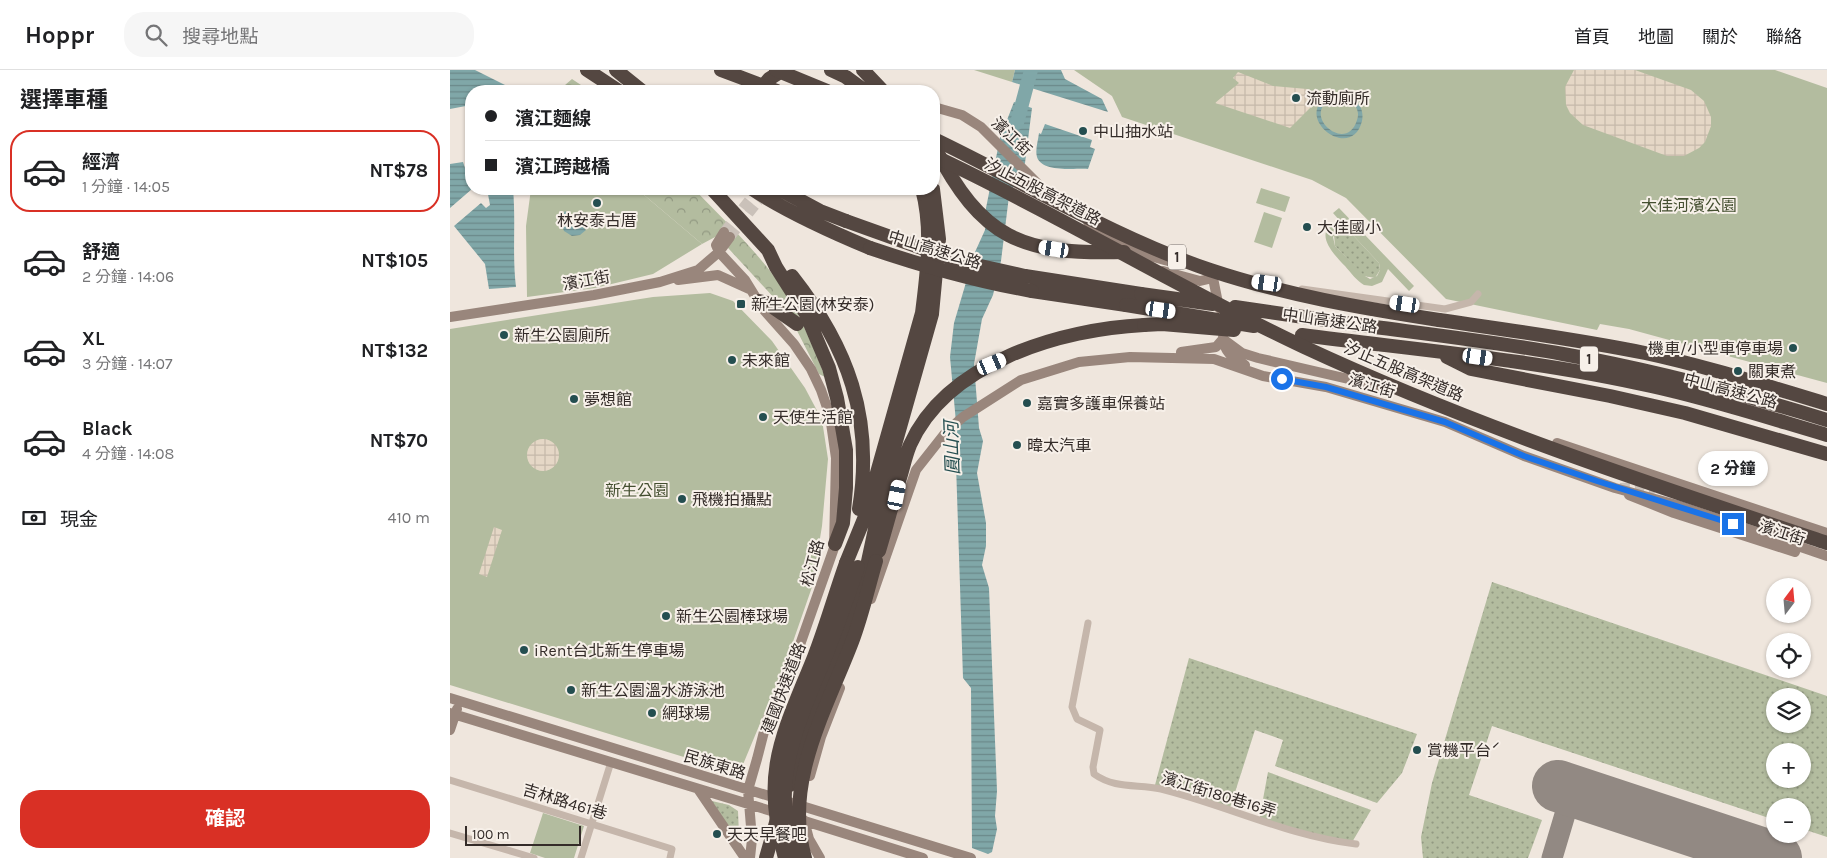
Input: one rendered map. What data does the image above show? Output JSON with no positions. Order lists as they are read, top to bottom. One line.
{"streets":{"highway":["汐止五股高架道路","中山高速公路","1","建國快速道路"],"main road":["濱江街","松江路","民族東路"],"street":["濱江街180巷16弄","吉林路461巷"]},"crossings":[["濱江街","松江路"],["松江路","民族東路"]],"water":["圓山河"],"parks":["大佳河濱公園","新生公園"],"places":{"other":["流動廁所","中山抽水站","林安泰古厝","大佳國小","新生公園廁所","機車/小型車停車場","未來館","關東煮","夢想館","嘉實多護車保養站","天使生活館","暐太汽車","飛機拍攝點","新生公園棒球場","iRent台北新生停車場","新生公園溫水游泳池","網球場","賞機平台ˊ","天天早餐吧"],"transit":["新生公園(林安泰)"]},"scale_bar":"100 m","north":"top","page":{"header":"Hoppr","search":"搜尋地點","nav":["首頁","地圖","關於","聯絡"],"heading":"選擇車種","banner":["濱江麵線","濱江跨越橋"],"list":[{"name":"經濟","note":"1 分鐘 · 14:05","value":"NT$78"},{"name":"舒適","note":"2 分鐘 · 14:06","value":"NT$105"},{"name":"XL","note":"3 分鐘 · 14:07","value":"NT$132"},{"name":"Black","note":"4 分鐘 · 14:08","value":"NT$70"}],"bubble":"2 分鐘","pay":["現金","410 m"],"map_buttons":["+","−"],"buttons":"確認","scale":"100 m"}}
